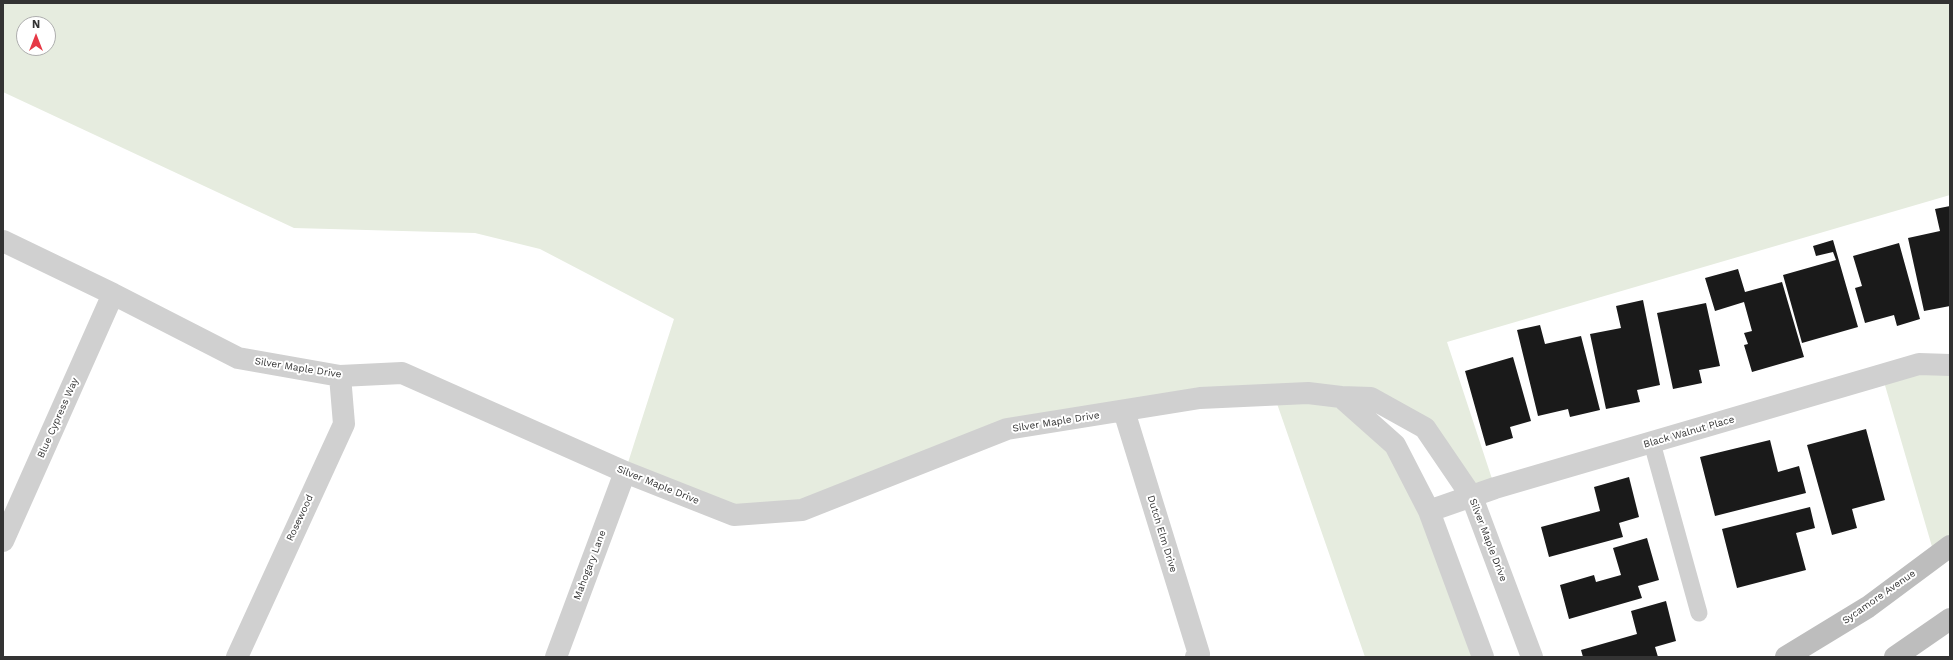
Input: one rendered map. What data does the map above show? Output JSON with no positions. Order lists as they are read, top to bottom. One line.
{"streets":{"main road":["Sycamore Avenue"],"street":["Silver Maple Drive","Blue Cypress Way","Black Walnut Place","Rosewood","Dutch Elm Drive","Mahogary Lane"]},"crossings":[["Silver Maple Drive","Blue Cypress Way"],["Silver Maple Drive","Black Walnut Place"],["Silver Maple Drive","Rosewood"],["Silver Maple Drive","Dutch Elm Drive"],["Silver Maple Drive","Mahogary Lane"]],"north":"top"}
